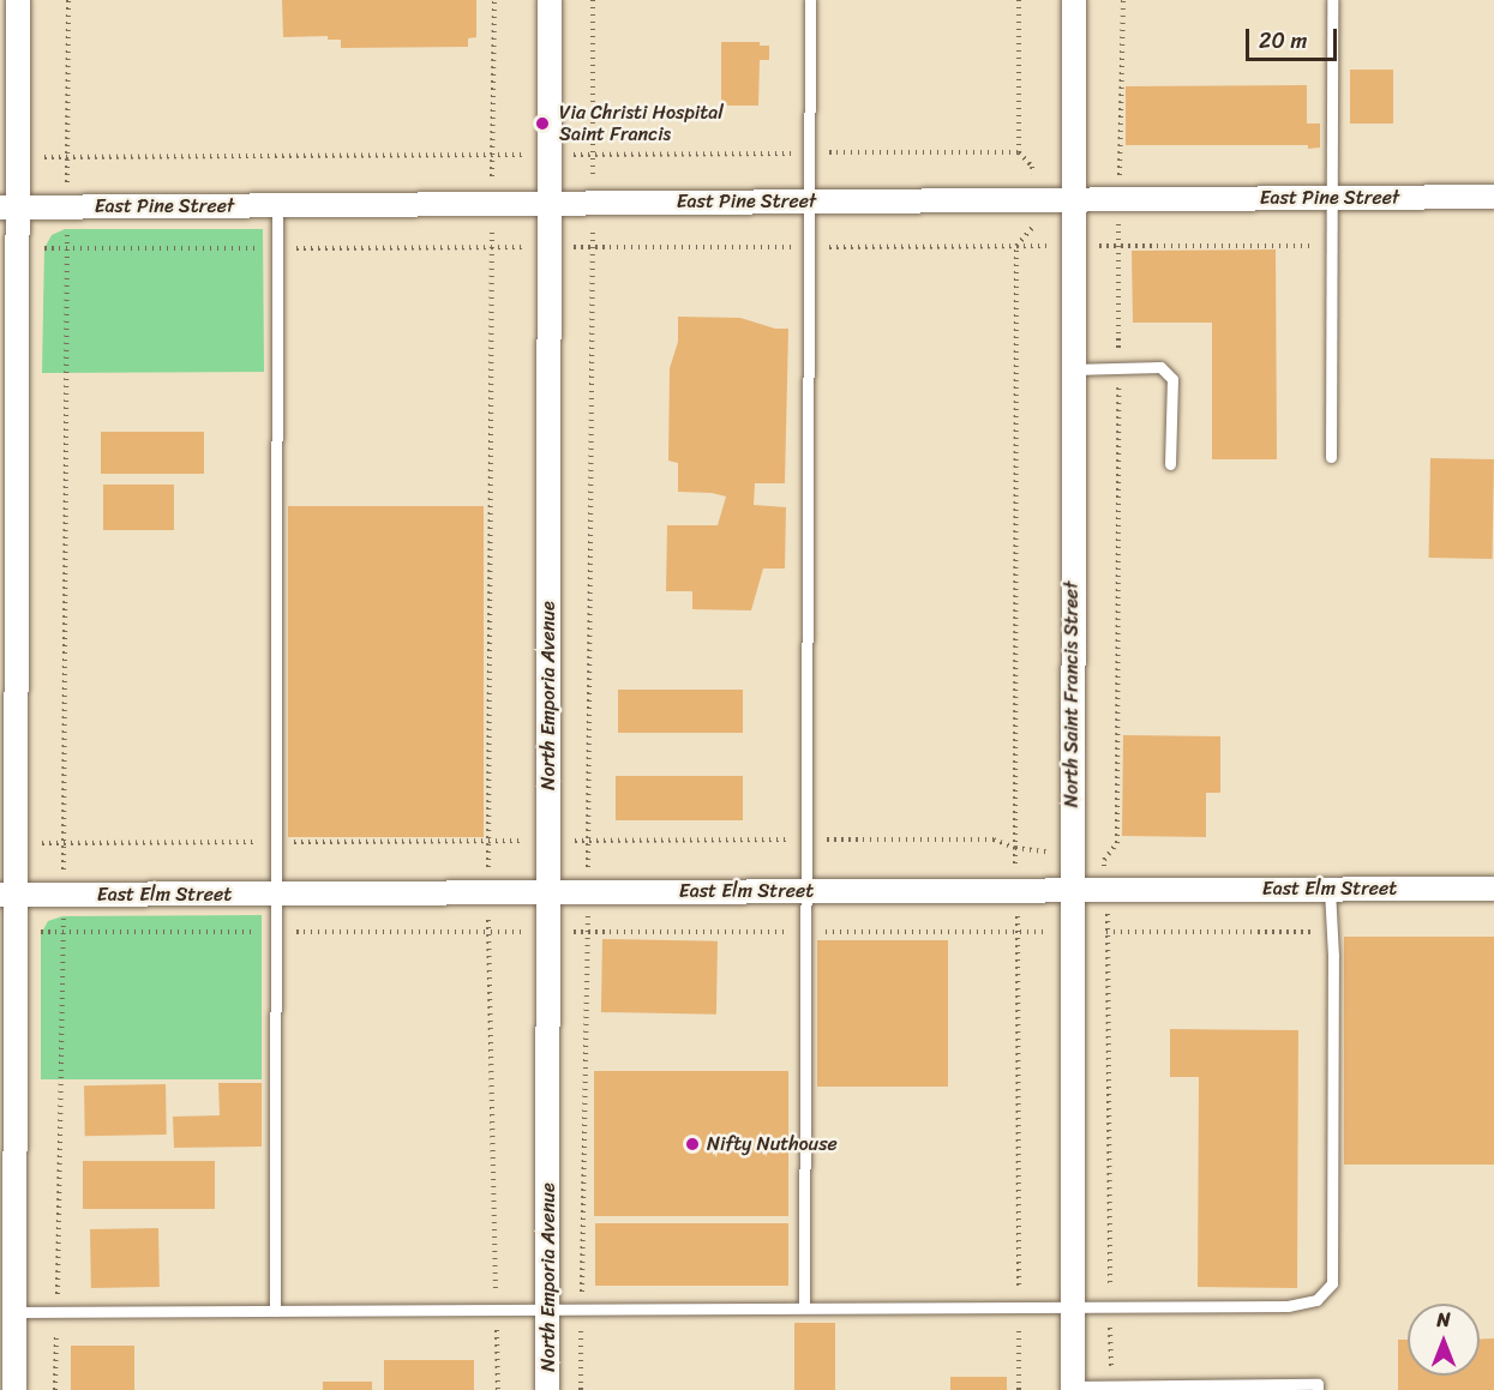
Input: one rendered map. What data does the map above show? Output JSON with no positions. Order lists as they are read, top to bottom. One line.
{"streets":{"street":["East Pine Street","North Saint Francis Street","North Emporia Avenue","East Elm Street"]},"crossings":[["East Pine Street","North Saint Francis Street"],["East Pine Street","North Emporia Avenue"],["North Saint Francis Street","East Elm Street"],["North Emporia Avenue","East Elm Street"]],"places":["Via Christi Hospital Saint Francis","Nifty Nuthouse"],"scale_bar":"20 m","north":"top"}
